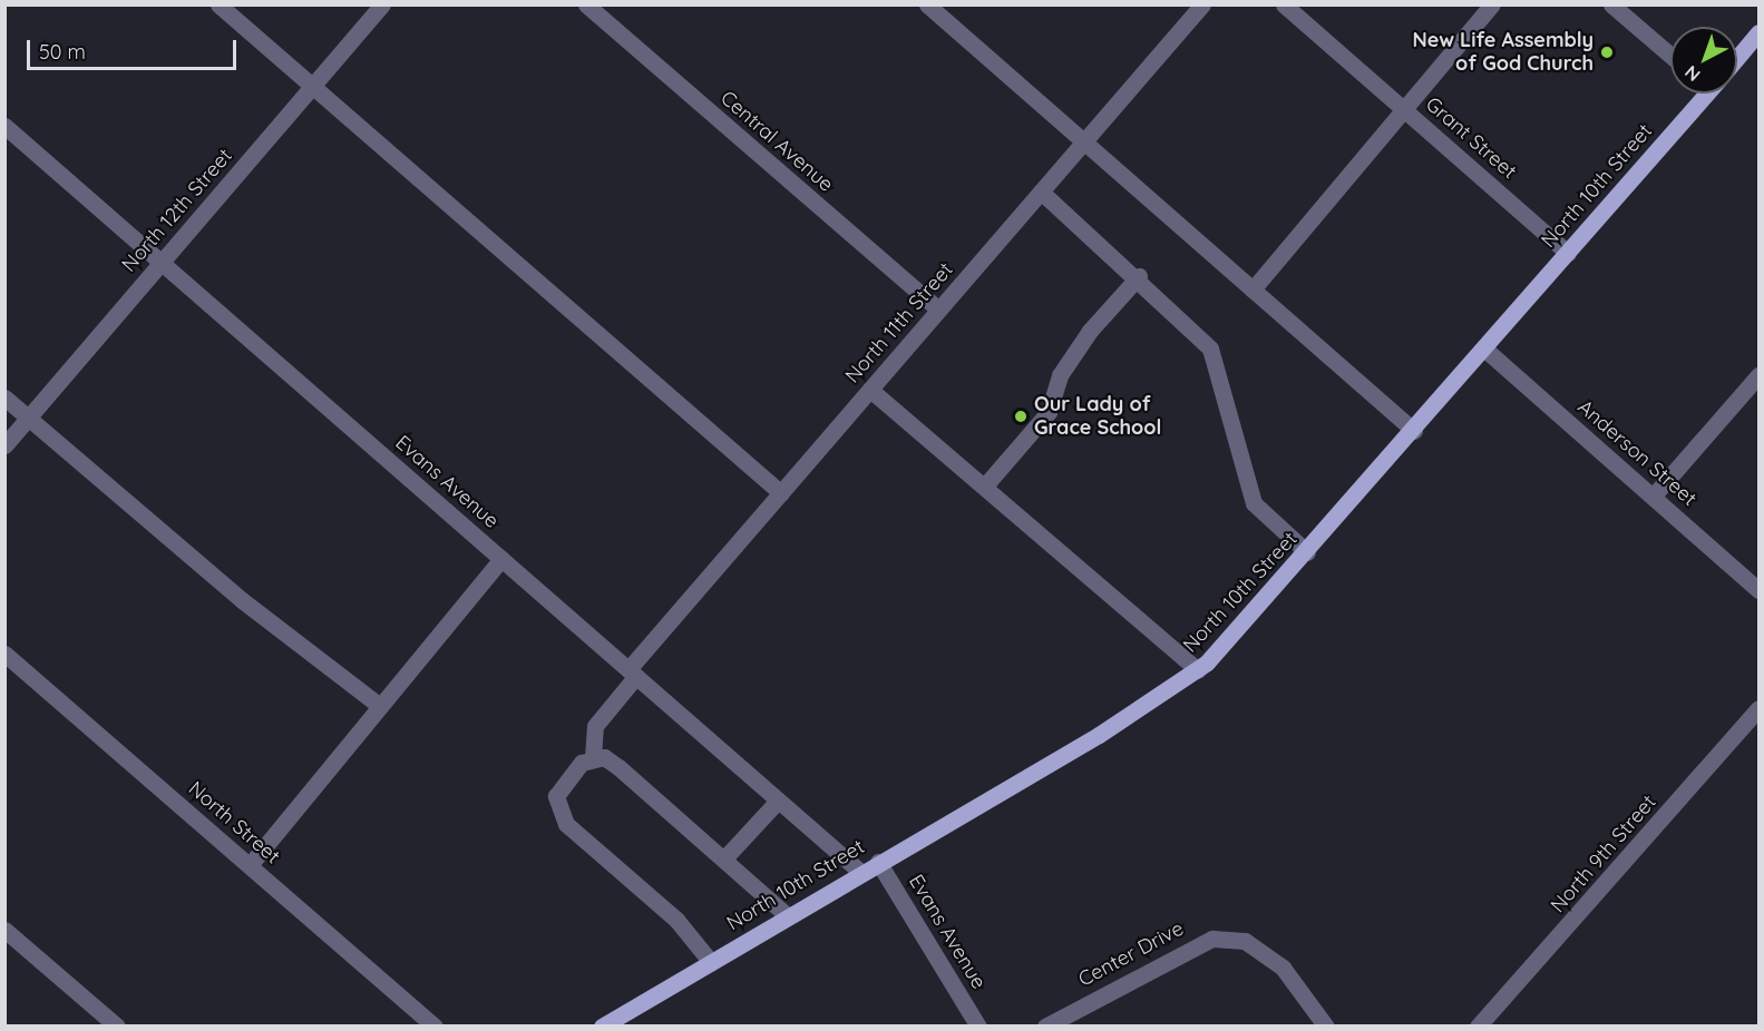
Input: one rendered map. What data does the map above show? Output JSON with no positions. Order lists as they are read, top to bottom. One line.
{"streets":{"main road":["North 10th Street"],"street":["Grant Street","Central Avenue","North 12th Street","North 11th Street","Anderson Street","Evans Avenue","North Street","North 9th Street","Center Drive"]},"crossings":[["Grant Street","North 10th Street"],["Central Avenue","North 11th Street"],["North 10th Street","Anderson Street"],["North 10th Street","Evans Avenue"],["North 12th Street","Evans Avenue"],["North 11th Street","Evans Avenue"]],"places":["New Life Assembly of God Church","Our Lady of Grace School"],"scale_bar":"50 m","north":"bottom left"}
